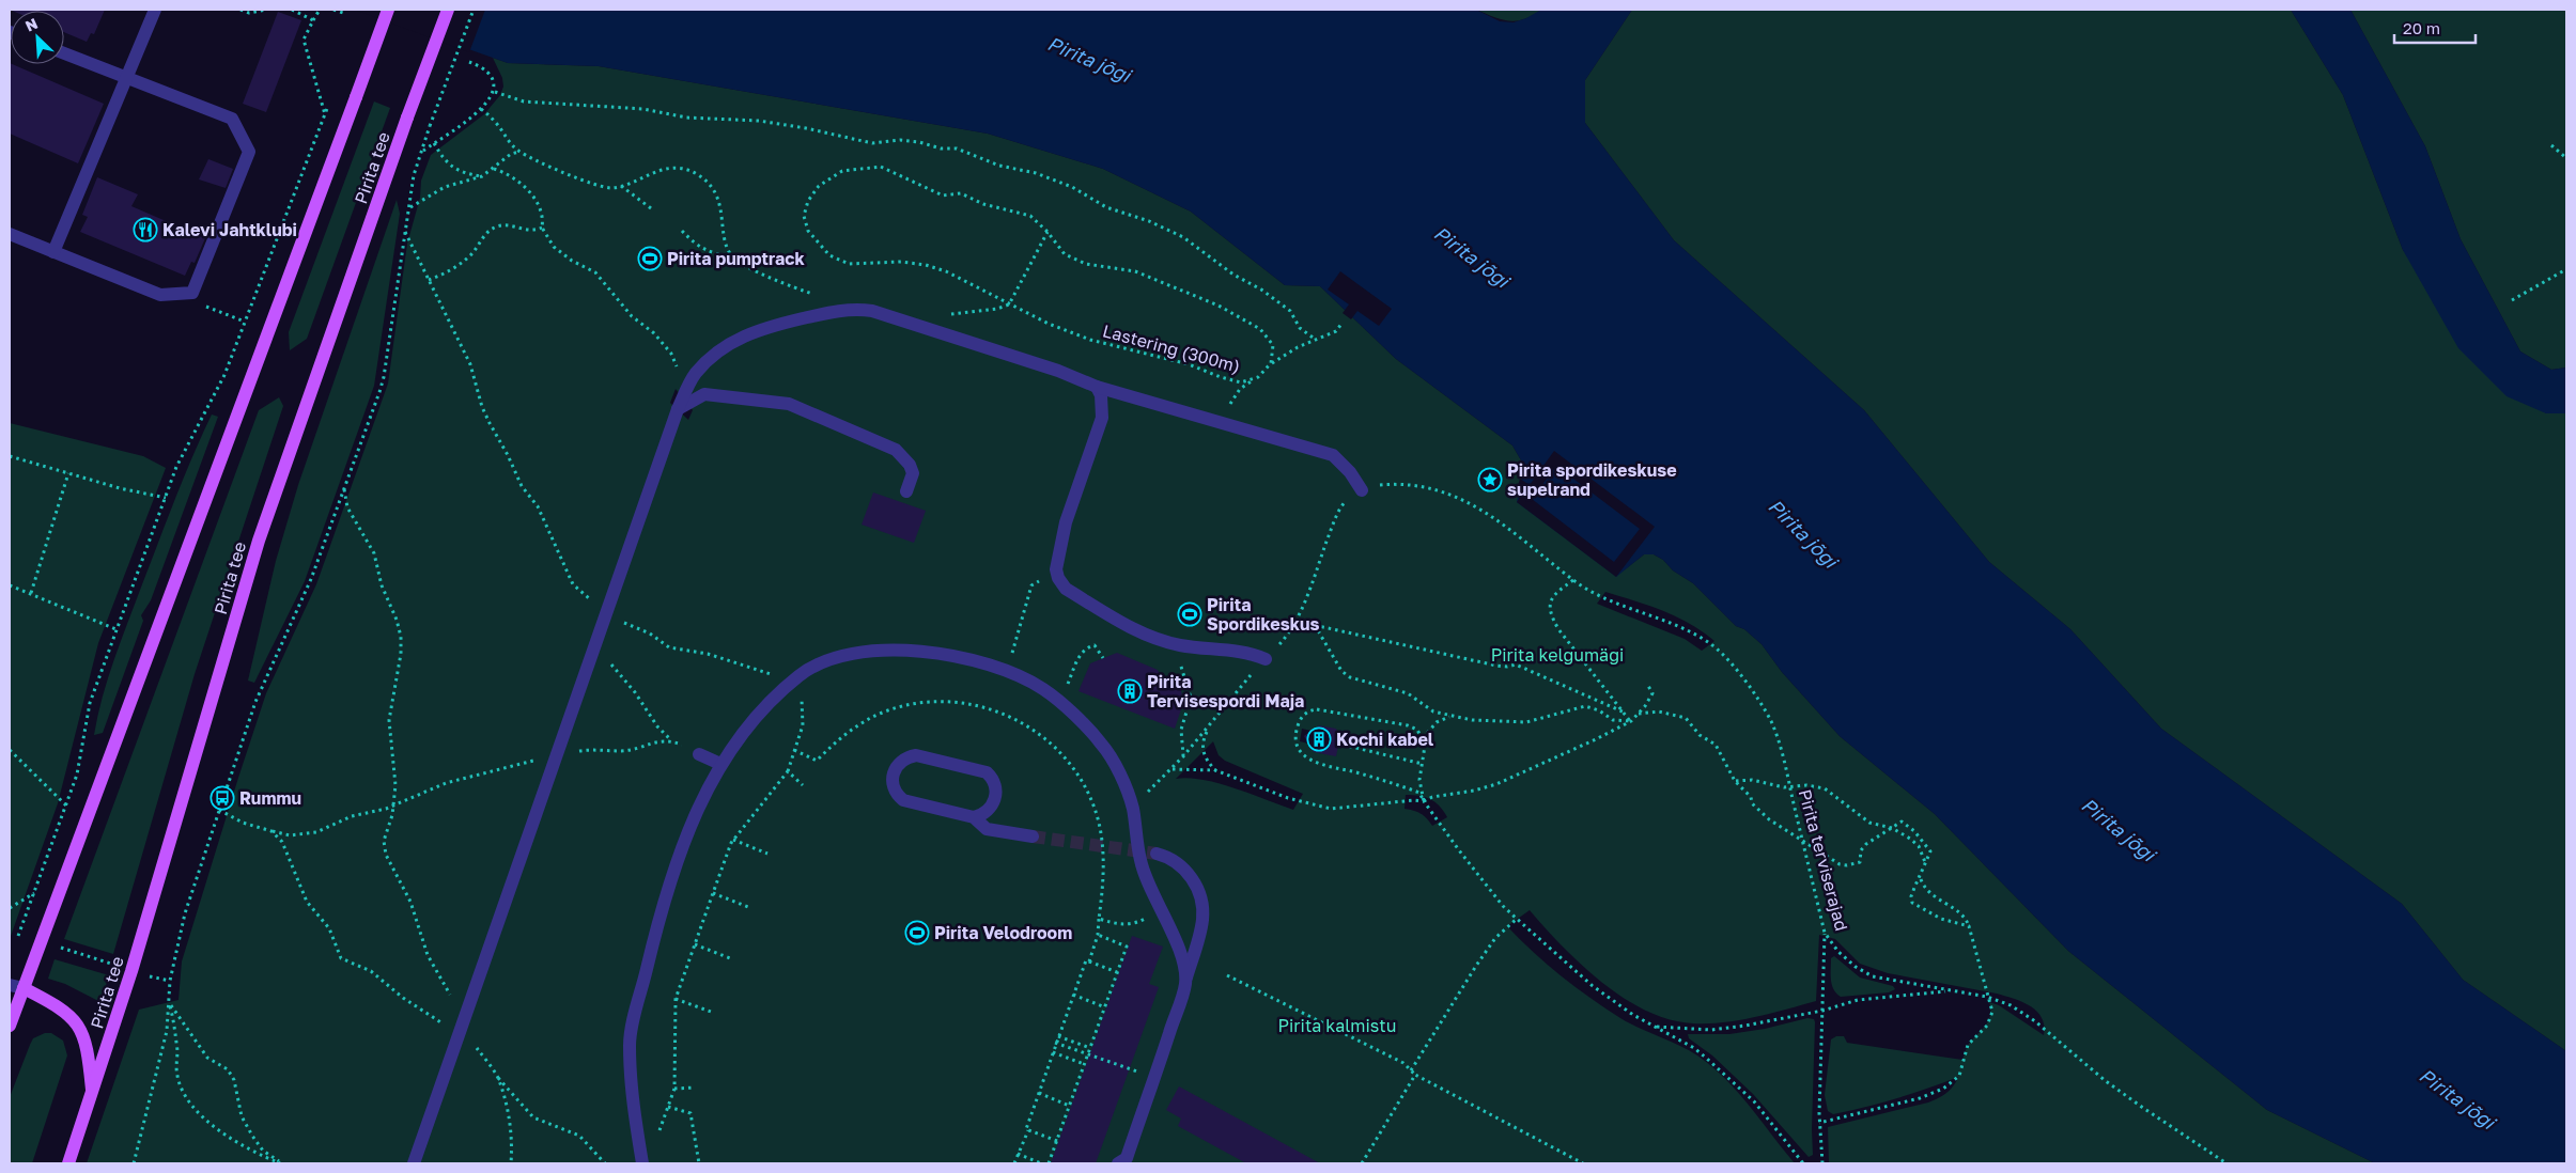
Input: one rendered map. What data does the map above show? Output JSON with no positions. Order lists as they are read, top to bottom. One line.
{"streets":{"main road":["Pirita tee"],"path":["Lastering (300m)","Pirita terviserajad"]},"water":["Pirita jõgi"],"parks":["Pirita kelgumägi","Pirita kalmistu"],"places":{"restaurant":["Kalevi Jahtklubi"],"sports":["Pirita pumptrack","Pirita Spordikeskus","Pirita Velodroom"],"place":["Pirita spordikeskuse supelrand"],"building":["Pirita Tervisespordi Maja","Kochi kabel"],"bus stop":["Rummu"]},"scale_bar":"20 m","north":"top left"}
